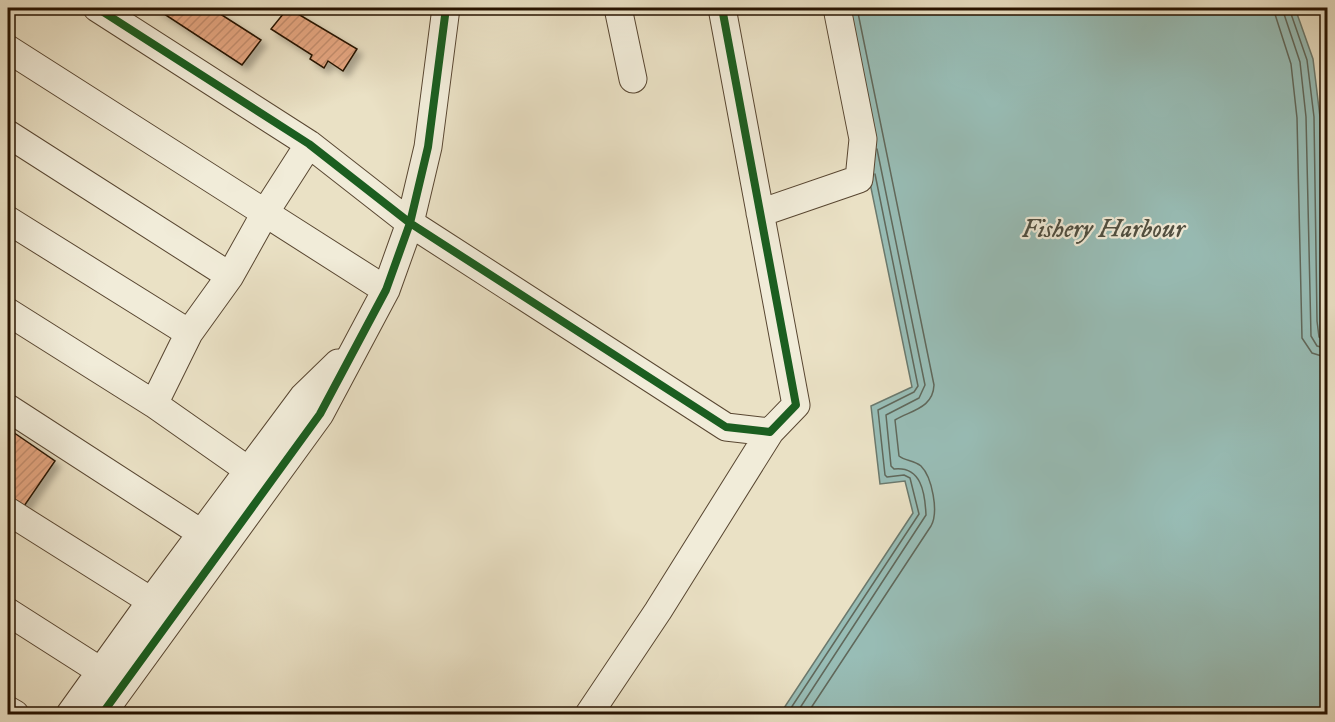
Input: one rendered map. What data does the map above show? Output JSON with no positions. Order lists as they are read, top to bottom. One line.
{"water":["Fishery Harbour"]}
